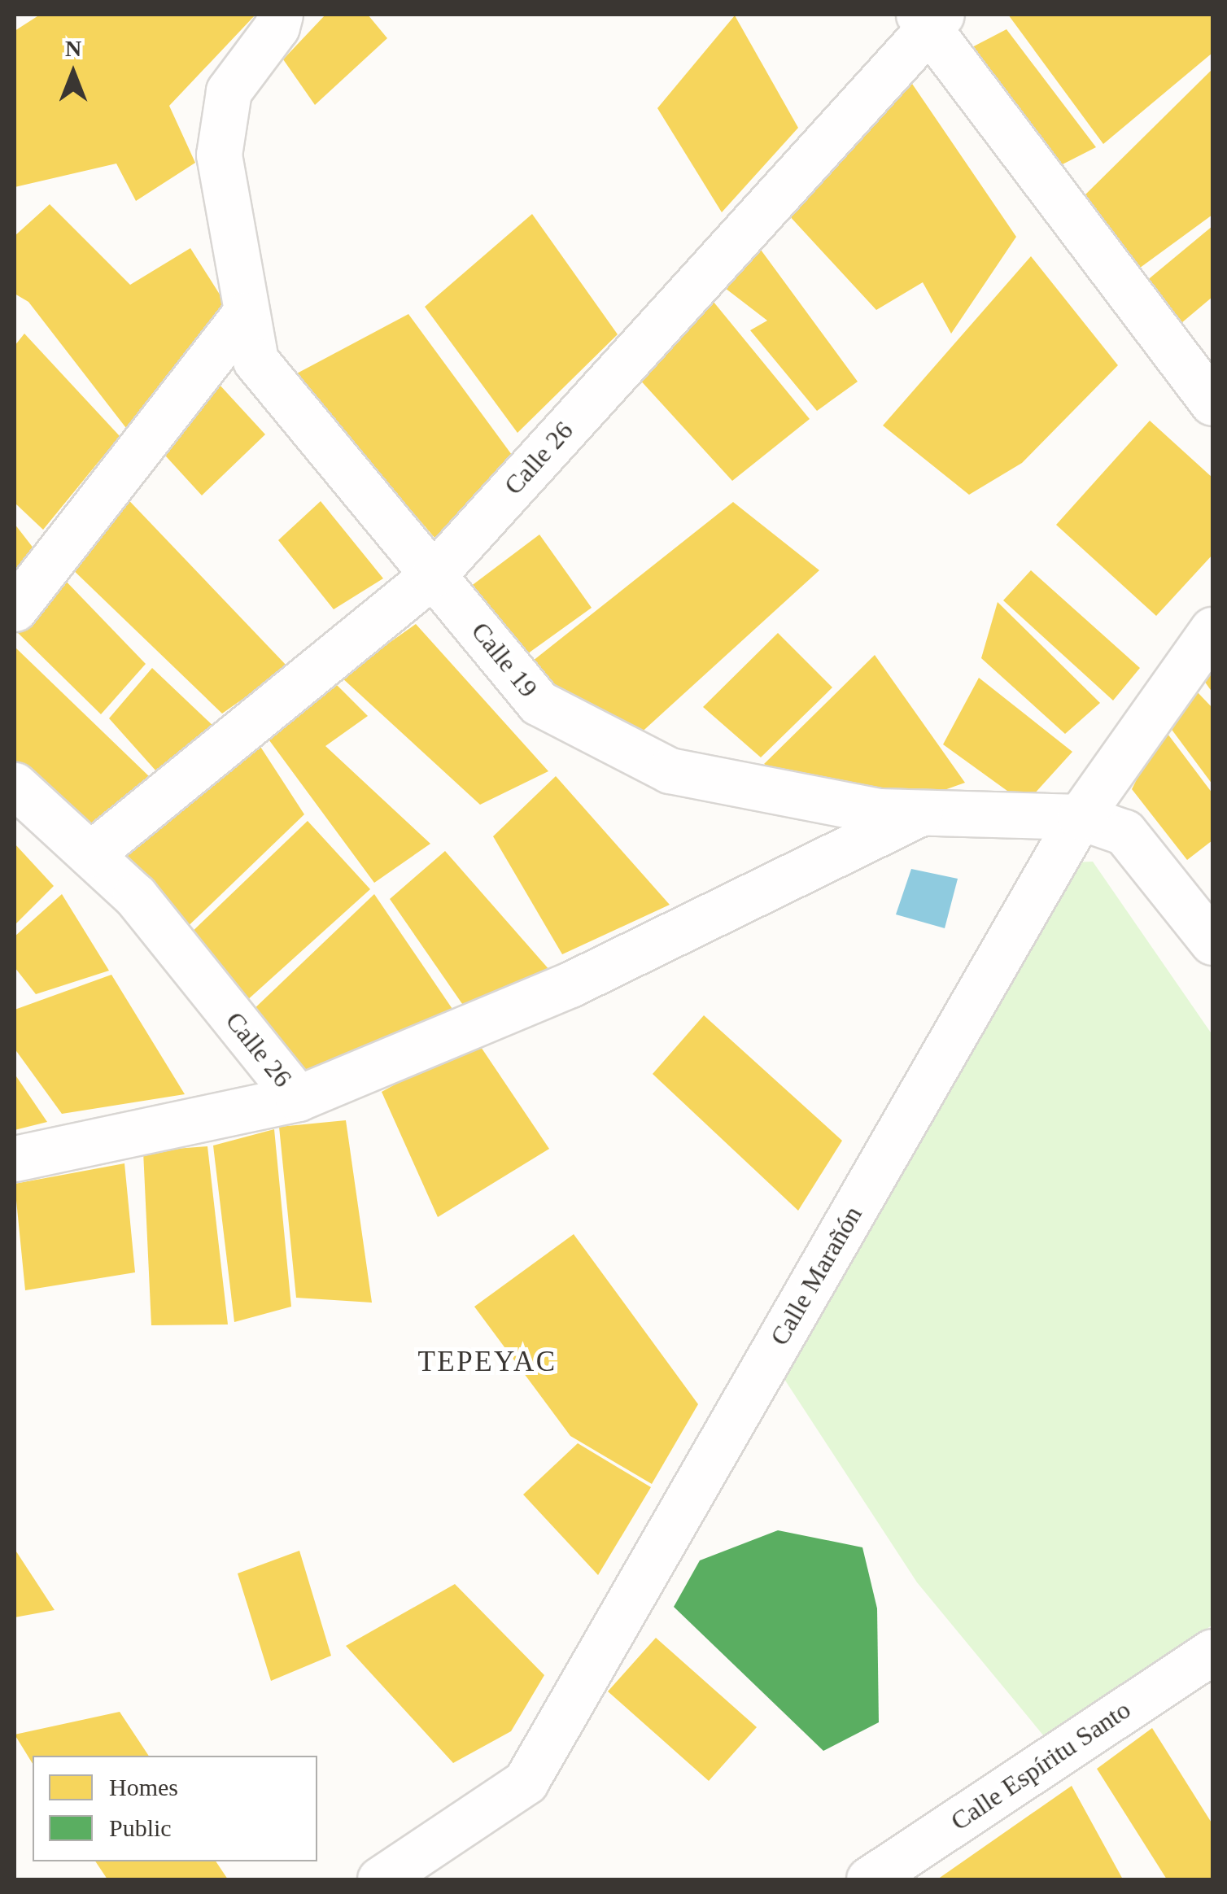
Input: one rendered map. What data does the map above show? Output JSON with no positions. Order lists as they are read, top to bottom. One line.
{"streets":{"street":["Calle 26","Calle 19","Calle Marañón","Calle Espíritu Santo"]},"crossings":[["Calle 26","Calle 19"],["Calle 19","Calle Marañón"]],"districts":["TEPEYAC"],"legend":["Homes","Public"],"north":"top"}
